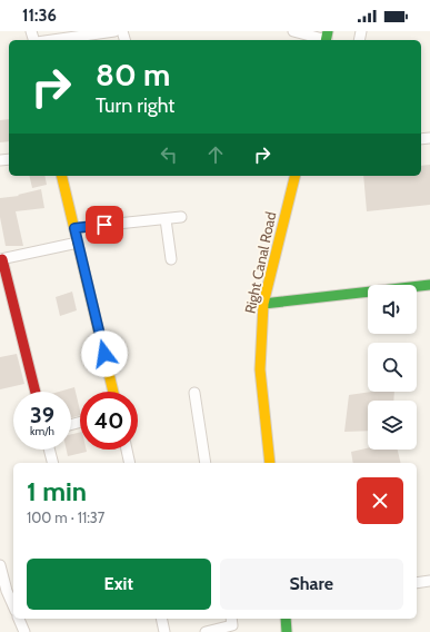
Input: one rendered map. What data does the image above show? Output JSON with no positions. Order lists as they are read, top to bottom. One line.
{"streets":{"street":["Right Canal Road"]},"page":{"status":"11:36","turn":["80 m","Turn right"],"speed":"39 km/h","limit":"40","heading":["1 min","100 m · 11:37"],"buttons":["Exit","Share"]}}
